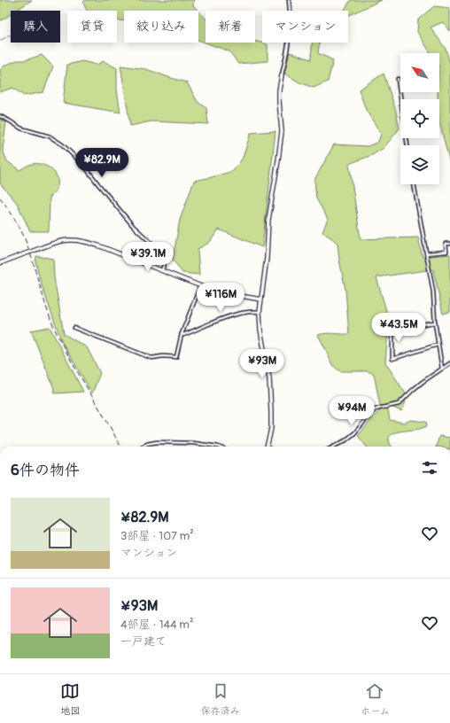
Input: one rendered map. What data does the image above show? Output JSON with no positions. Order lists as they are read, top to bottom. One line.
{"north":"top left","page":{"chip":["購入","賃貸","絞り込み","新着","マンション"],"price":["¥82.9M","¥39.1M","¥116M","¥43.5M","¥93M","¥94M"],"heading":"6件の物件","list":[{"name":"¥82.9M","note":"3部屋 · 107 m² · マンション"},{"name":"¥93M","note":"4部屋 · 144 m² · 一戸建て"}],"tabs":["地図","保存済み","ホーム"]}}
